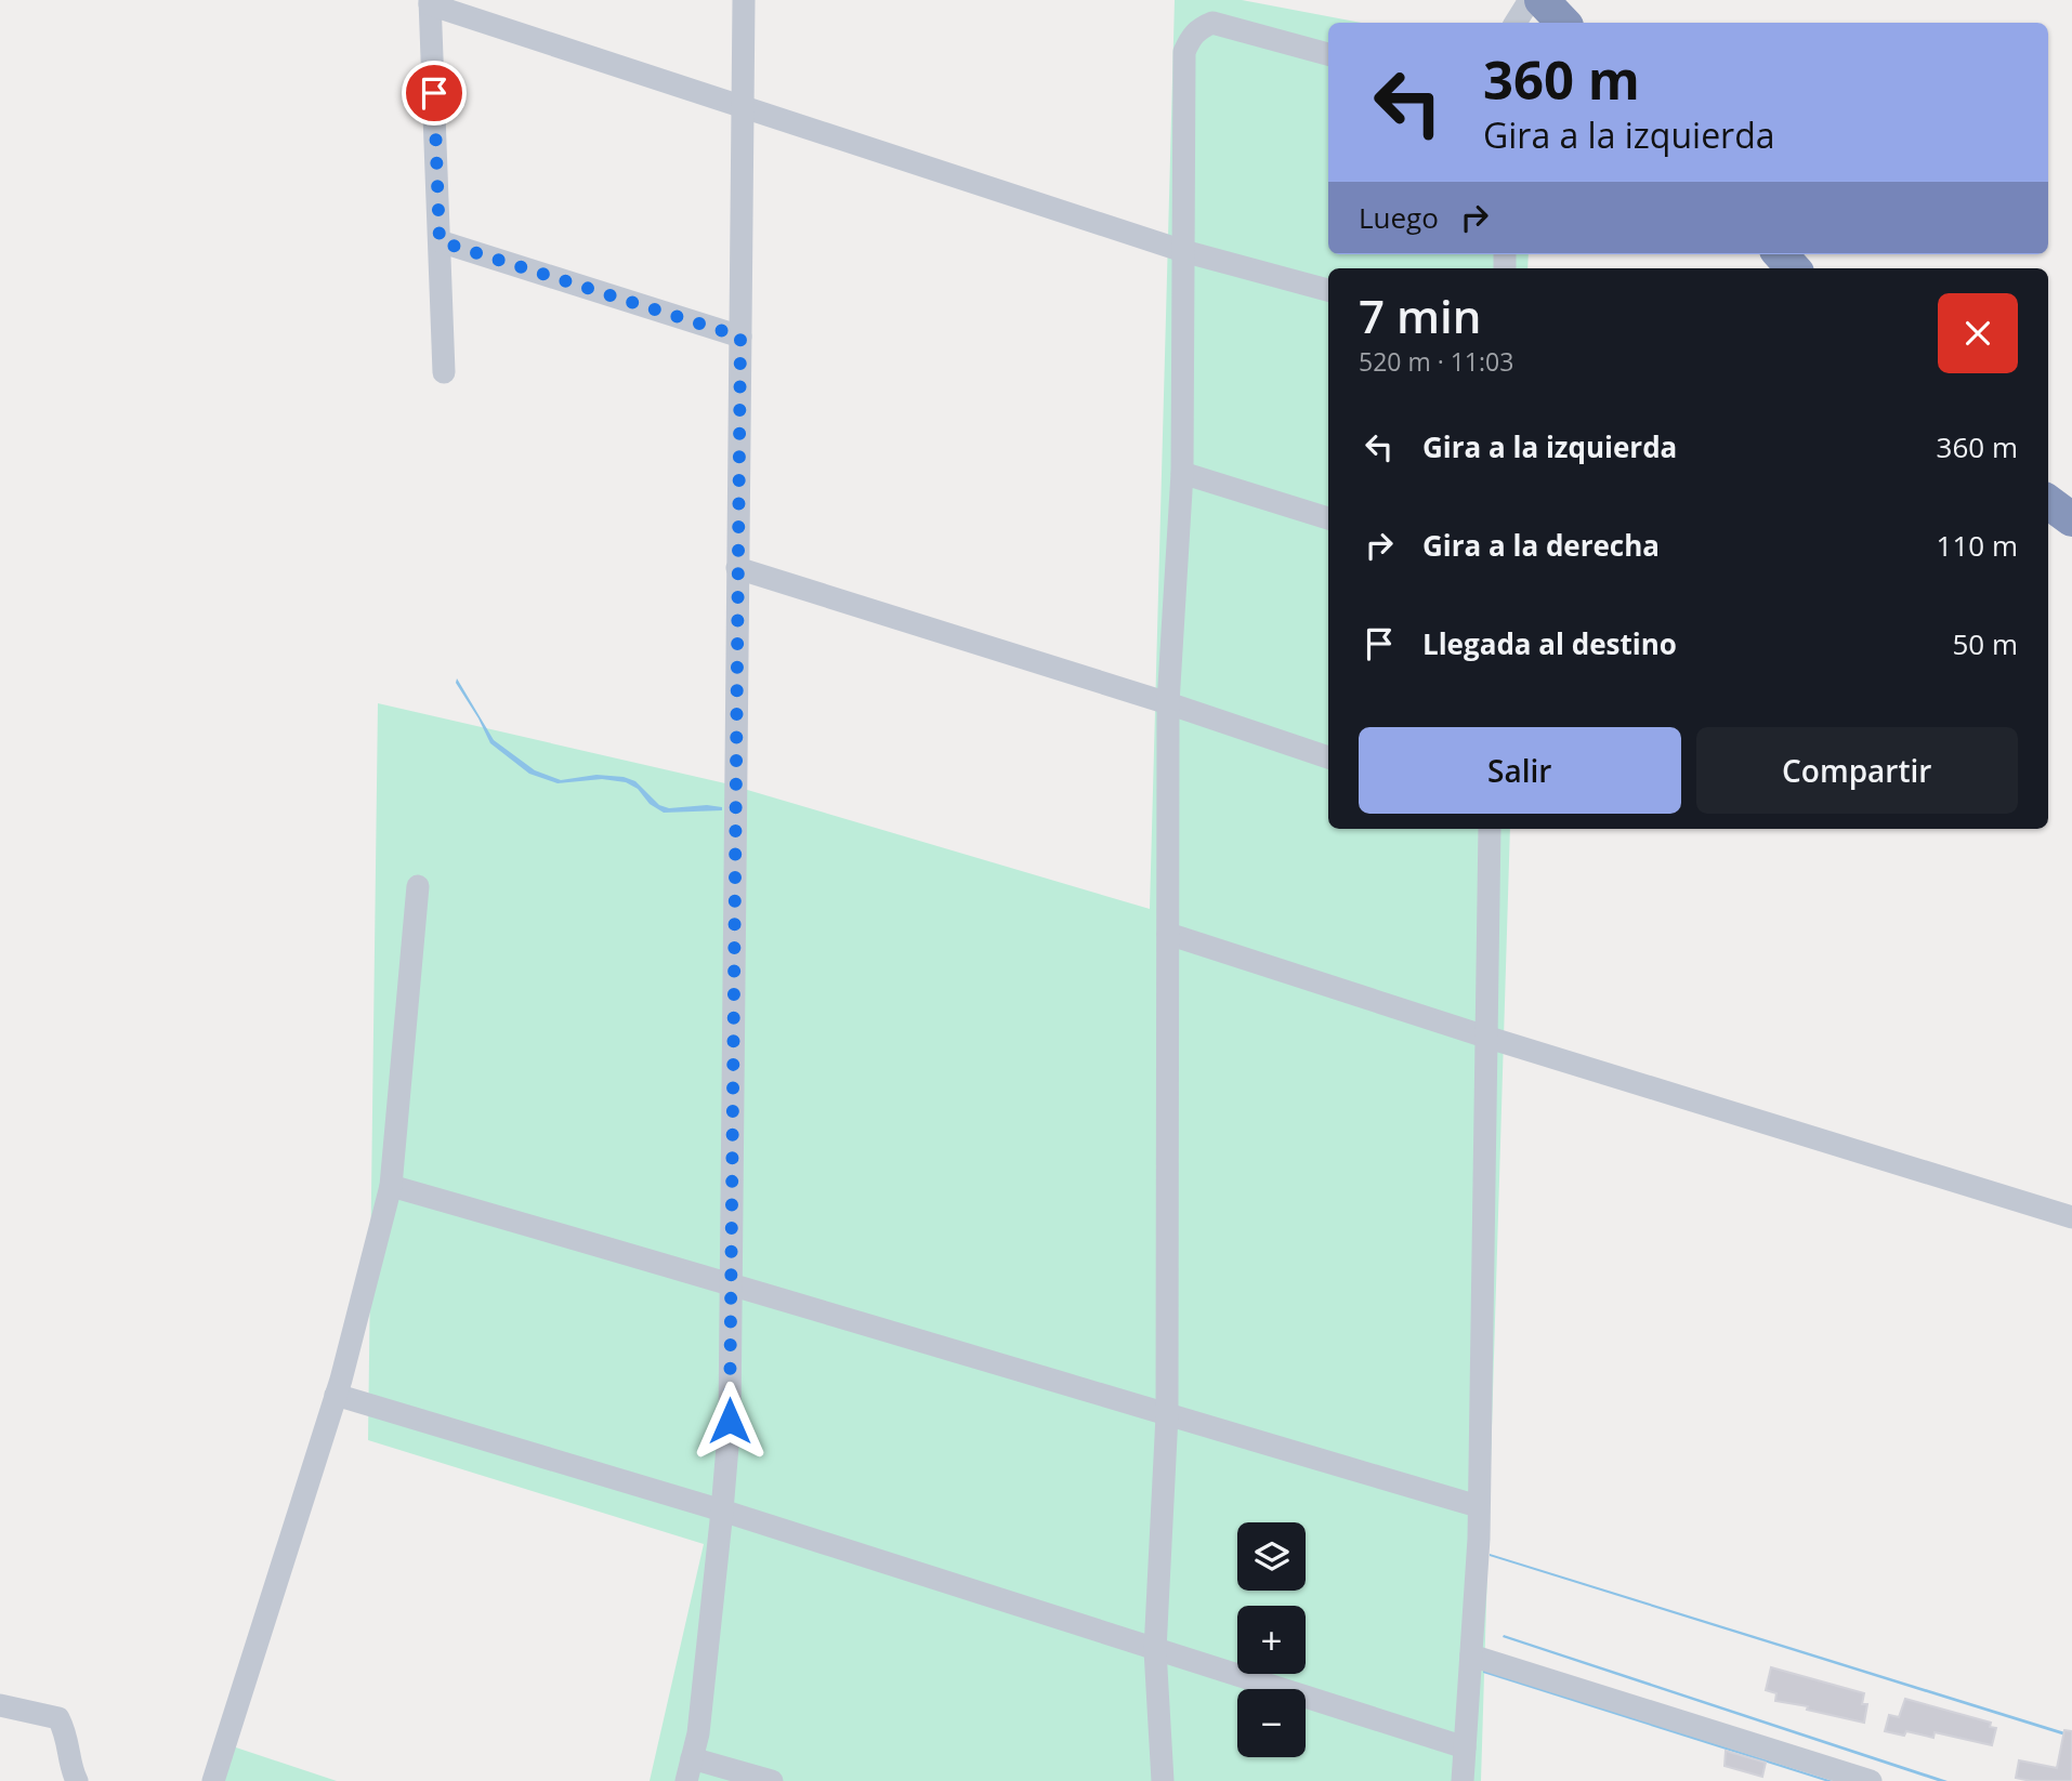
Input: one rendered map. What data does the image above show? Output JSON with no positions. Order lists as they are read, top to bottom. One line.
{"page":{"turn":["360 m","Gira a la izquierda"],"then":"Luego","heading":["7 min","520 m · 11:03"],"list":[{"name":"Gira a la izquierda","value":"360 m"},{"name":"Gira a la derecha","value":"110 m"},{"name":"Llegada al destino","value":"50 m"}],"buttons":["Salir","Compartir"],"map_buttons":["+","−"]}}
